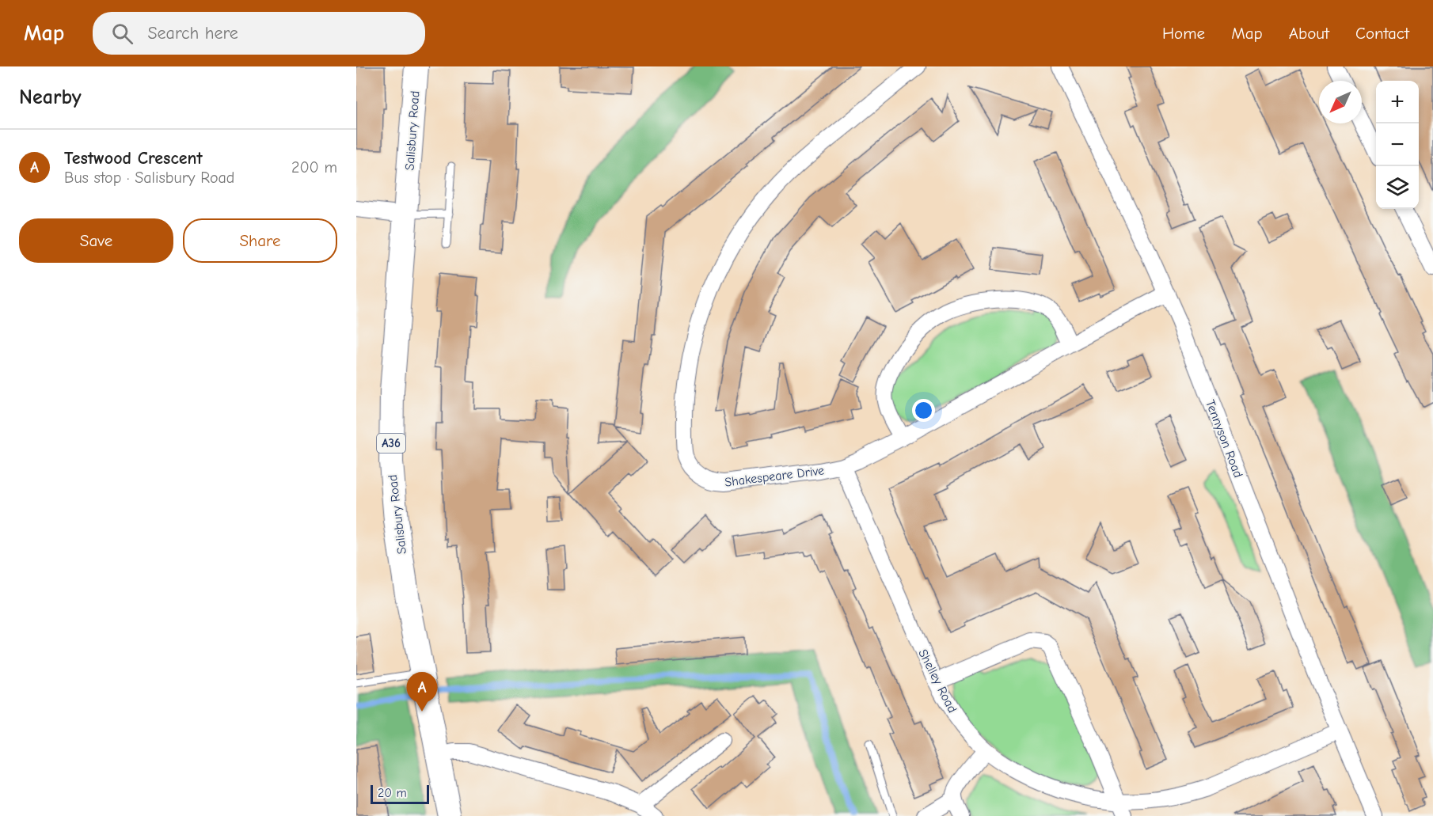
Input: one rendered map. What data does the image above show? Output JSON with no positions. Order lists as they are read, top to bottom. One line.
{"streets":{"main road":["Salisbury Road","A36"],"street":["Tennyson Road","Shakespeare Drive","Shelley Road"]},"crossings":[["Tennyson Road","Shakespeare Drive"],["Tennyson Road","Shelley Road"],["Shakespeare Drive","Shelley Road"]],"scale_bar":"20 m","north":"bottom left","page":{"header":"Map","search":"Search here","nav":["Home","Map","About","Contact"],"heading":"Nearby","map_buttons":["+","−"],"list":[{"mark":"A","name":"Testwood Crescent","note":"Bus stop · Salisbury Road","value":"200 m"}],"buttons":["Save","Share"],"pins":"A","scale":"20 m"}}
